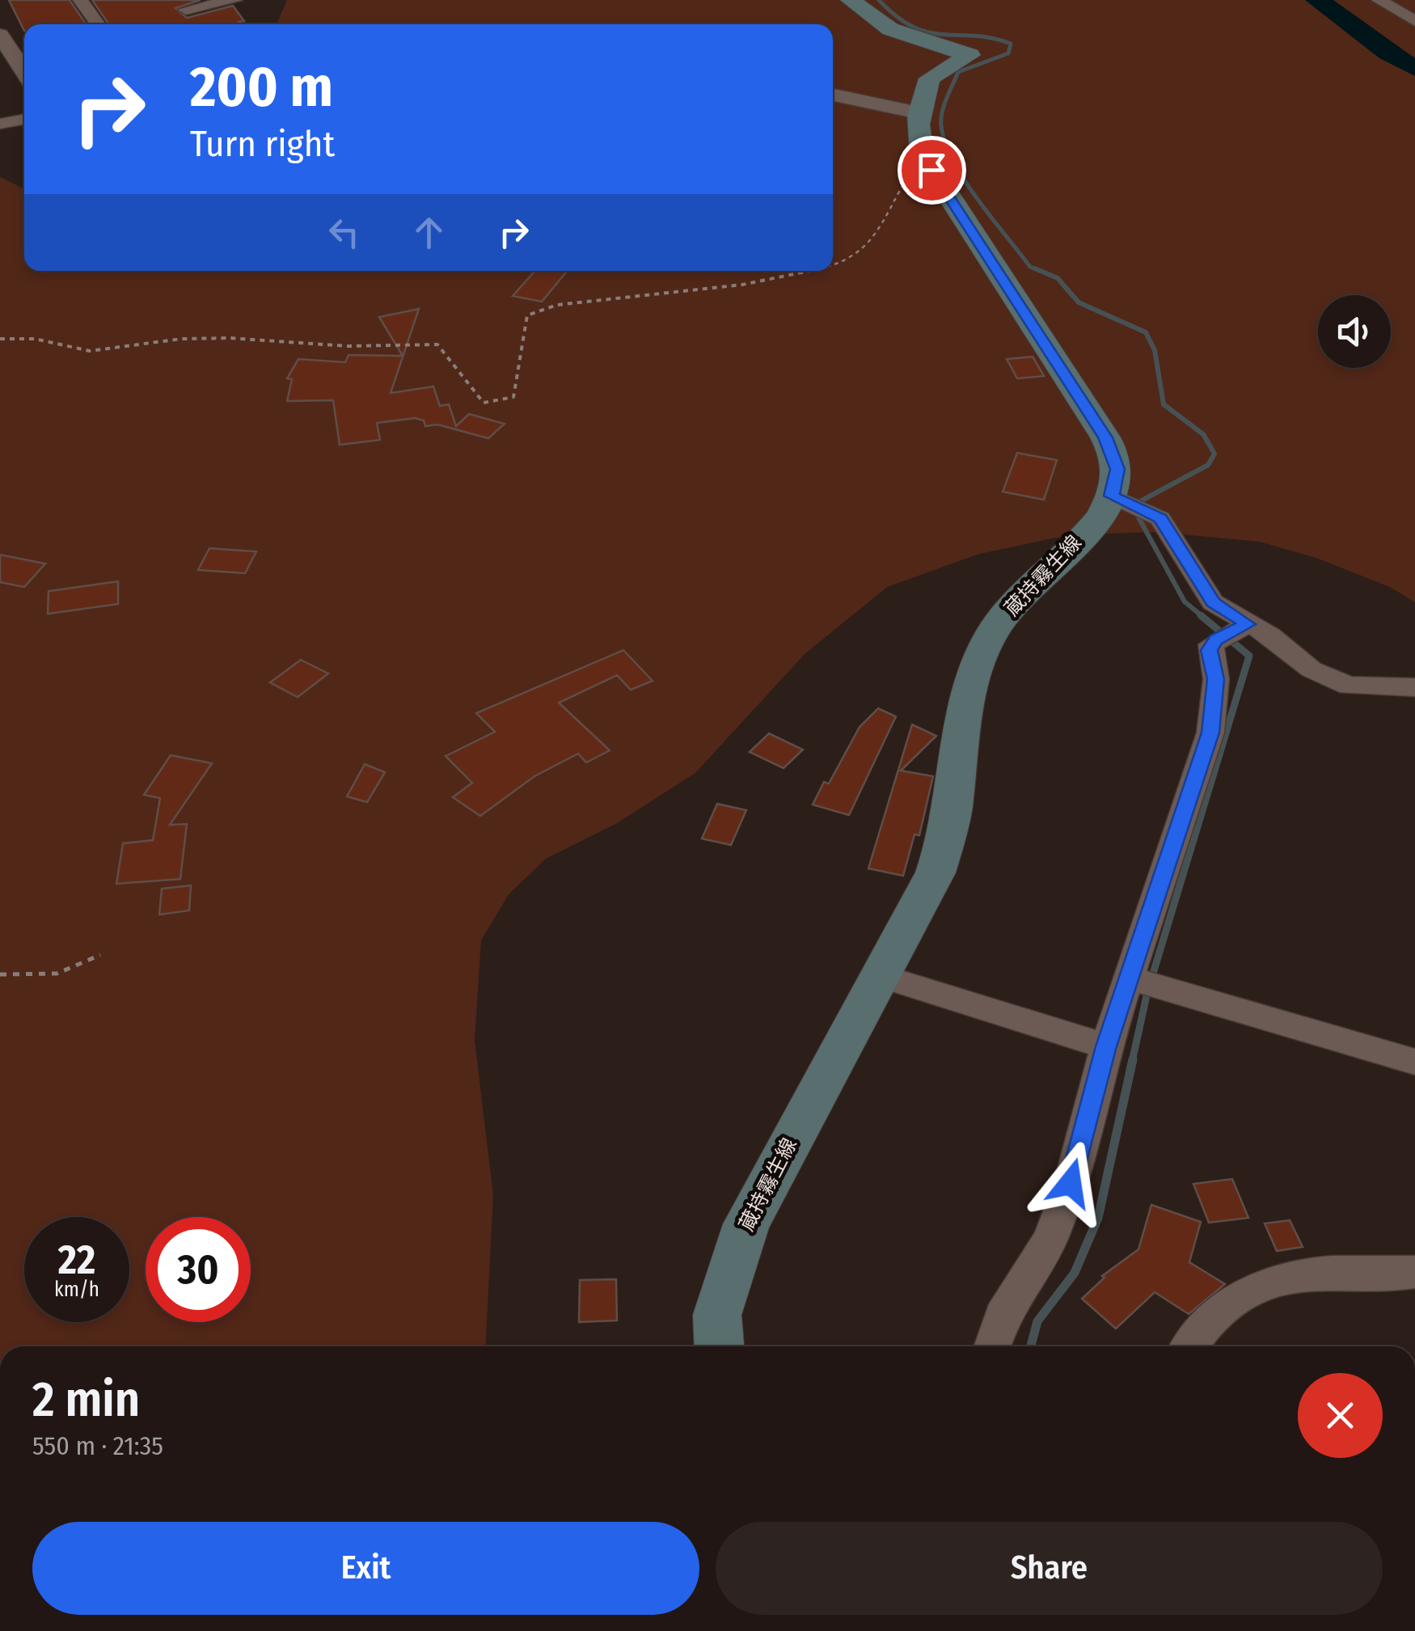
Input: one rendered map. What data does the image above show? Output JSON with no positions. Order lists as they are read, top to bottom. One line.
{"streets":{"main road":["蔵持霧生線"]},"page":{"turn":["200 m","Turn right"],"speed":"22 km/h","limit":"30","heading":["2 min","550 m · 21:35"],"buttons":["Exit","Share"]}}
